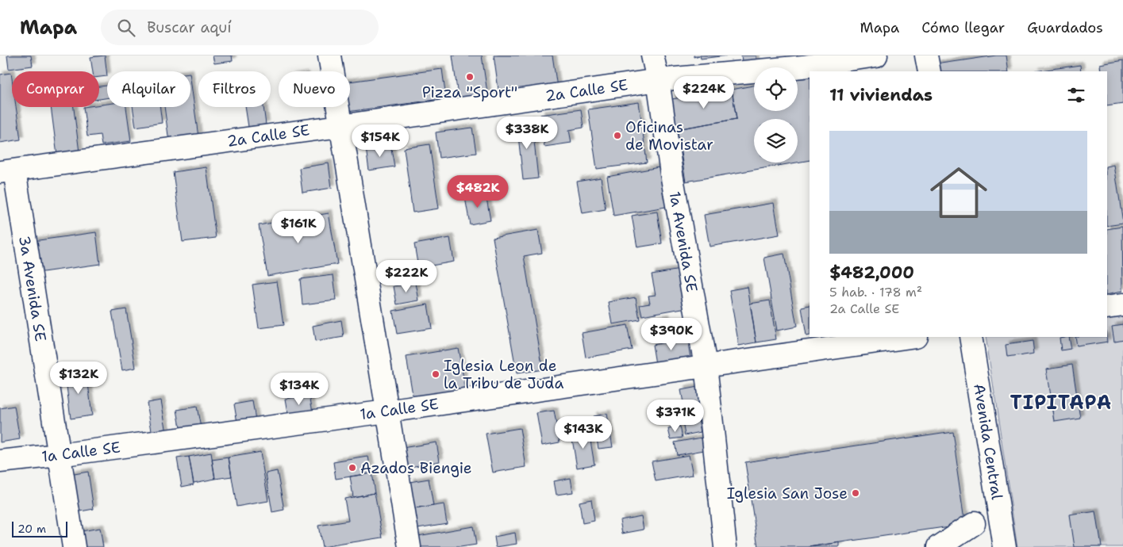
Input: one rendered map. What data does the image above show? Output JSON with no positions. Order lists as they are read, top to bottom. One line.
{"streets":{"street":["2a Calle SE","1a Avenida SE","3a Avenida SE","1a Calle SE","Avenida Central"]},"crossings":[["2a Calle SE","1a Avenida SE"],["2a Calle SE","3a Avenida SE"],["1a Avenida SE","1a Calle SE"],["3a Avenida SE","1a Calle SE"]],"districts":["TIPITAPA"],"places":["Pizza \"Sport\"","Oficinas de Movistar","Iglesia Leon de la Tribu de Juda","Azados Biengie","Iglesia San Jose"],"scale_bar":"20 m","page":{"header":"Mapa","search":"Buscar aquí","nav":["Mapa","Cómo llegar","Guardados"],"chip":["Comprar","Alquilar","Filtros","Nuevo"],"heading":"11 viviendas","price":["$224K","$338K","$154K","$482K","$161K","$222K","$390K","$132K","$134K","$371K","$143K"],"list":[{"name":"$482,000","note":"5 hab. · 178 m² · 2a Calle SE"}],"scale":"20 m"}}
